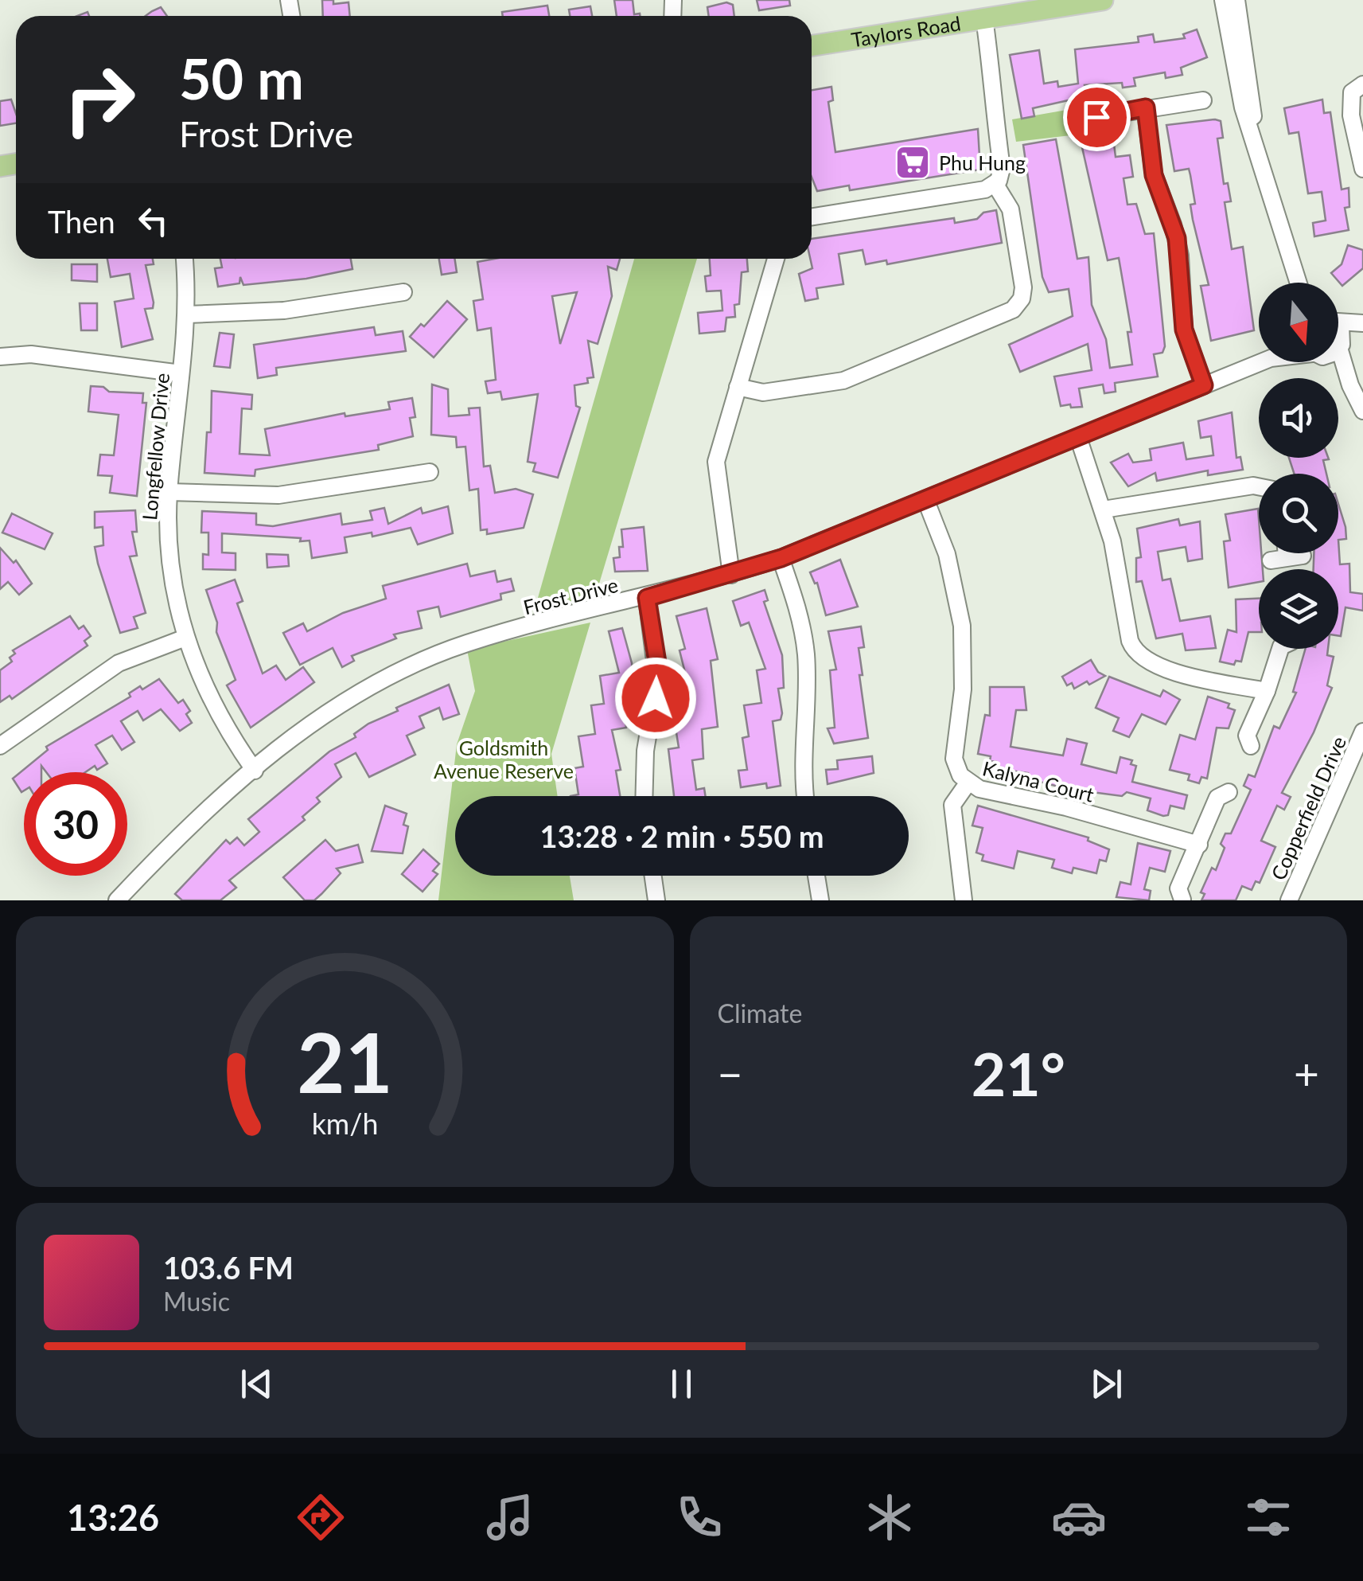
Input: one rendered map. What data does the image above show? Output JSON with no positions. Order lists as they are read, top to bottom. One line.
{"streets":{"main road":["Taylors Road"],"street":["Longfellow Drive","Frost Drive","Kalyna Court","Copperfield Drive"]},"crossings":[["Longfellow Drive","Frost Drive"],["Frost Drive","Kalyna Court"]],"parks":["Goldsmith Avenue Reserve"],"places":{"supermarket":["Phu Hung"]},"north":"bottom","page":{"turn":["50 m","Frost Drive"],"then":"Then","limit":"30","trip":"13:28 · 2 min · 550 m","tile":"Climate","heat":["−","21°","+"],"song":["103.6 FM","Music"],"tabs":"13:26","gauge":["21","km/h"]}}
